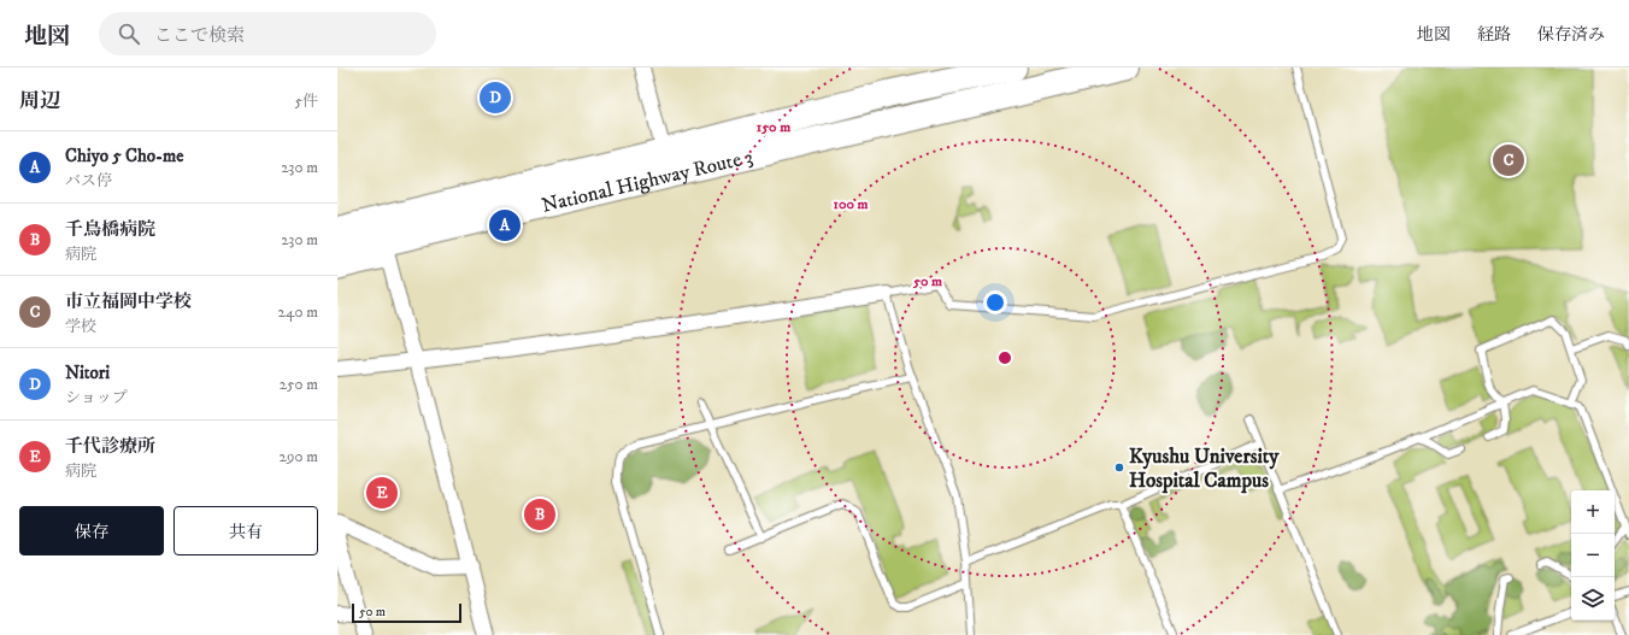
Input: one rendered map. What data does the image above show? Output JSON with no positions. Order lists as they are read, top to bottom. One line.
{"streets":{"highway":["National Highway Route 3"]},"places":["Kyushu University Hospital Campus"],"scale_bar":"50 m","page":{"header":"地図","search":"ここで検索","nav":["地図","経路","保存済み"],"heading":["周辺","5件"],"pins":["D","C","A","E","B"],"list":[{"mark":"A","name":"Chiyo 5 Cho-me","note":"バス停","value":"230 m"},{"mark":"B","name":"千鳥橋病院","note":"病院","value":"230 m"},{"mark":"C","name":"市立福岡中学校","note":"学校","value":"240 m"},{"mark":"D","name":"Nitori","note":"ショップ","value":"250 m"},{"mark":"E","name":"千代診療所","note":"病院","value":"290 m"}],"map_buttons":["+","−"],"buttons":["保存","共有"],"scale":"50 m"},"rings":["150 m","100 m","50 m"]}
